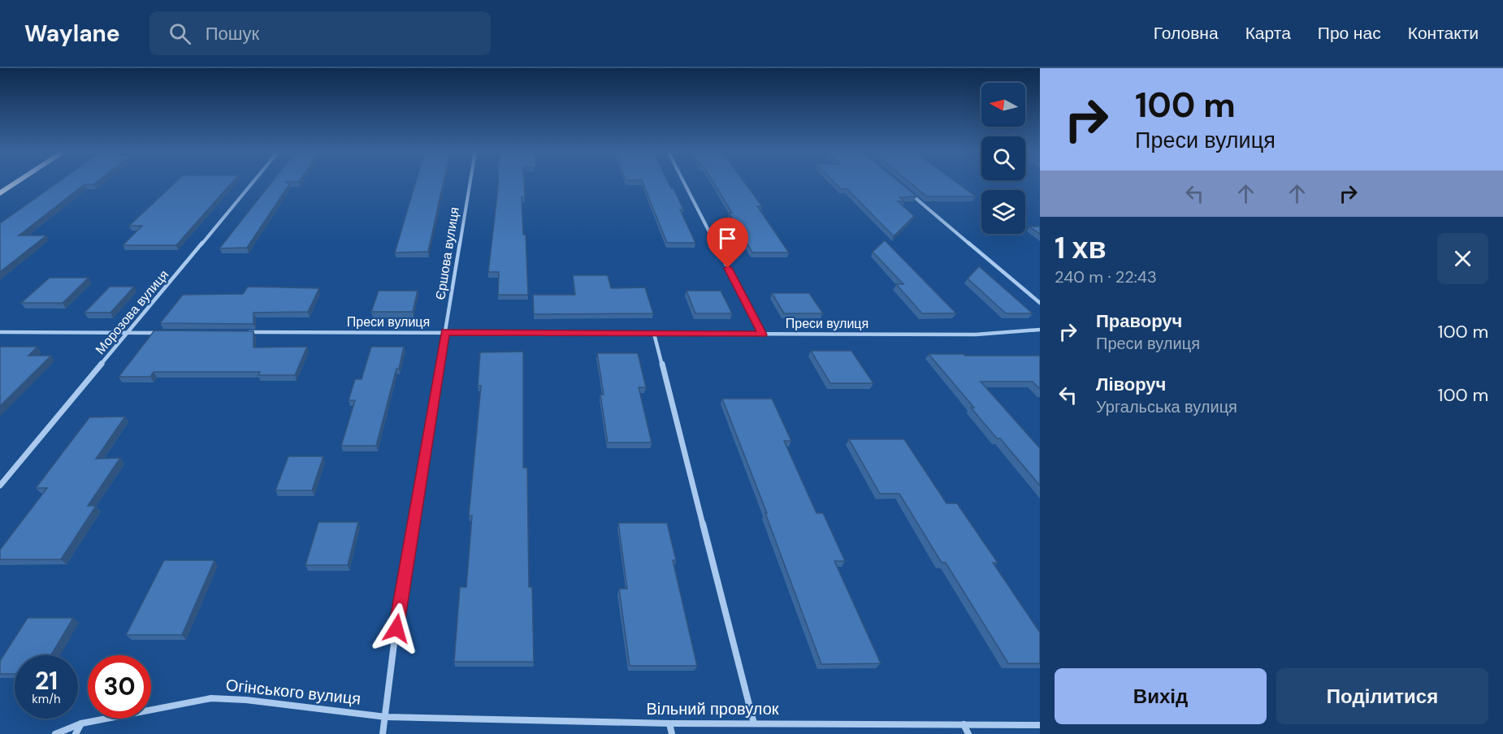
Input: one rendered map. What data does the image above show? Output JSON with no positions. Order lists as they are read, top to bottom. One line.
{"streets":{"street":["Єршова вулиця","Морозова вулиця","Преси вулиця","Огінського вулиця","Вільний провулок"]},"crossings":[["Єршова вулиця","Преси вулиця"],["Єршова вулиця","Огінського вулиця"],["Єршова вулиця","Вільний провулок"],["Огінського вулиця","Вільний провулок"]],"north":"left","page":{"header":"Waylane","search":"Пошук","nav":["Головна","Карта","Про нас","Контакти"],"turn":["100 m","Преси вулиця"],"heading":["1 хв","240 m · 22:43"],"list":[{"name":"Праворуч","note":"Преси вулиця","value":"100 m"},{"name":"Ліворуч","note":"Ургальська вулиця","value":"100 m"}],"speed":"21 km/h","limit":"30","buttons":["Вихід","Поділитися"]}}
